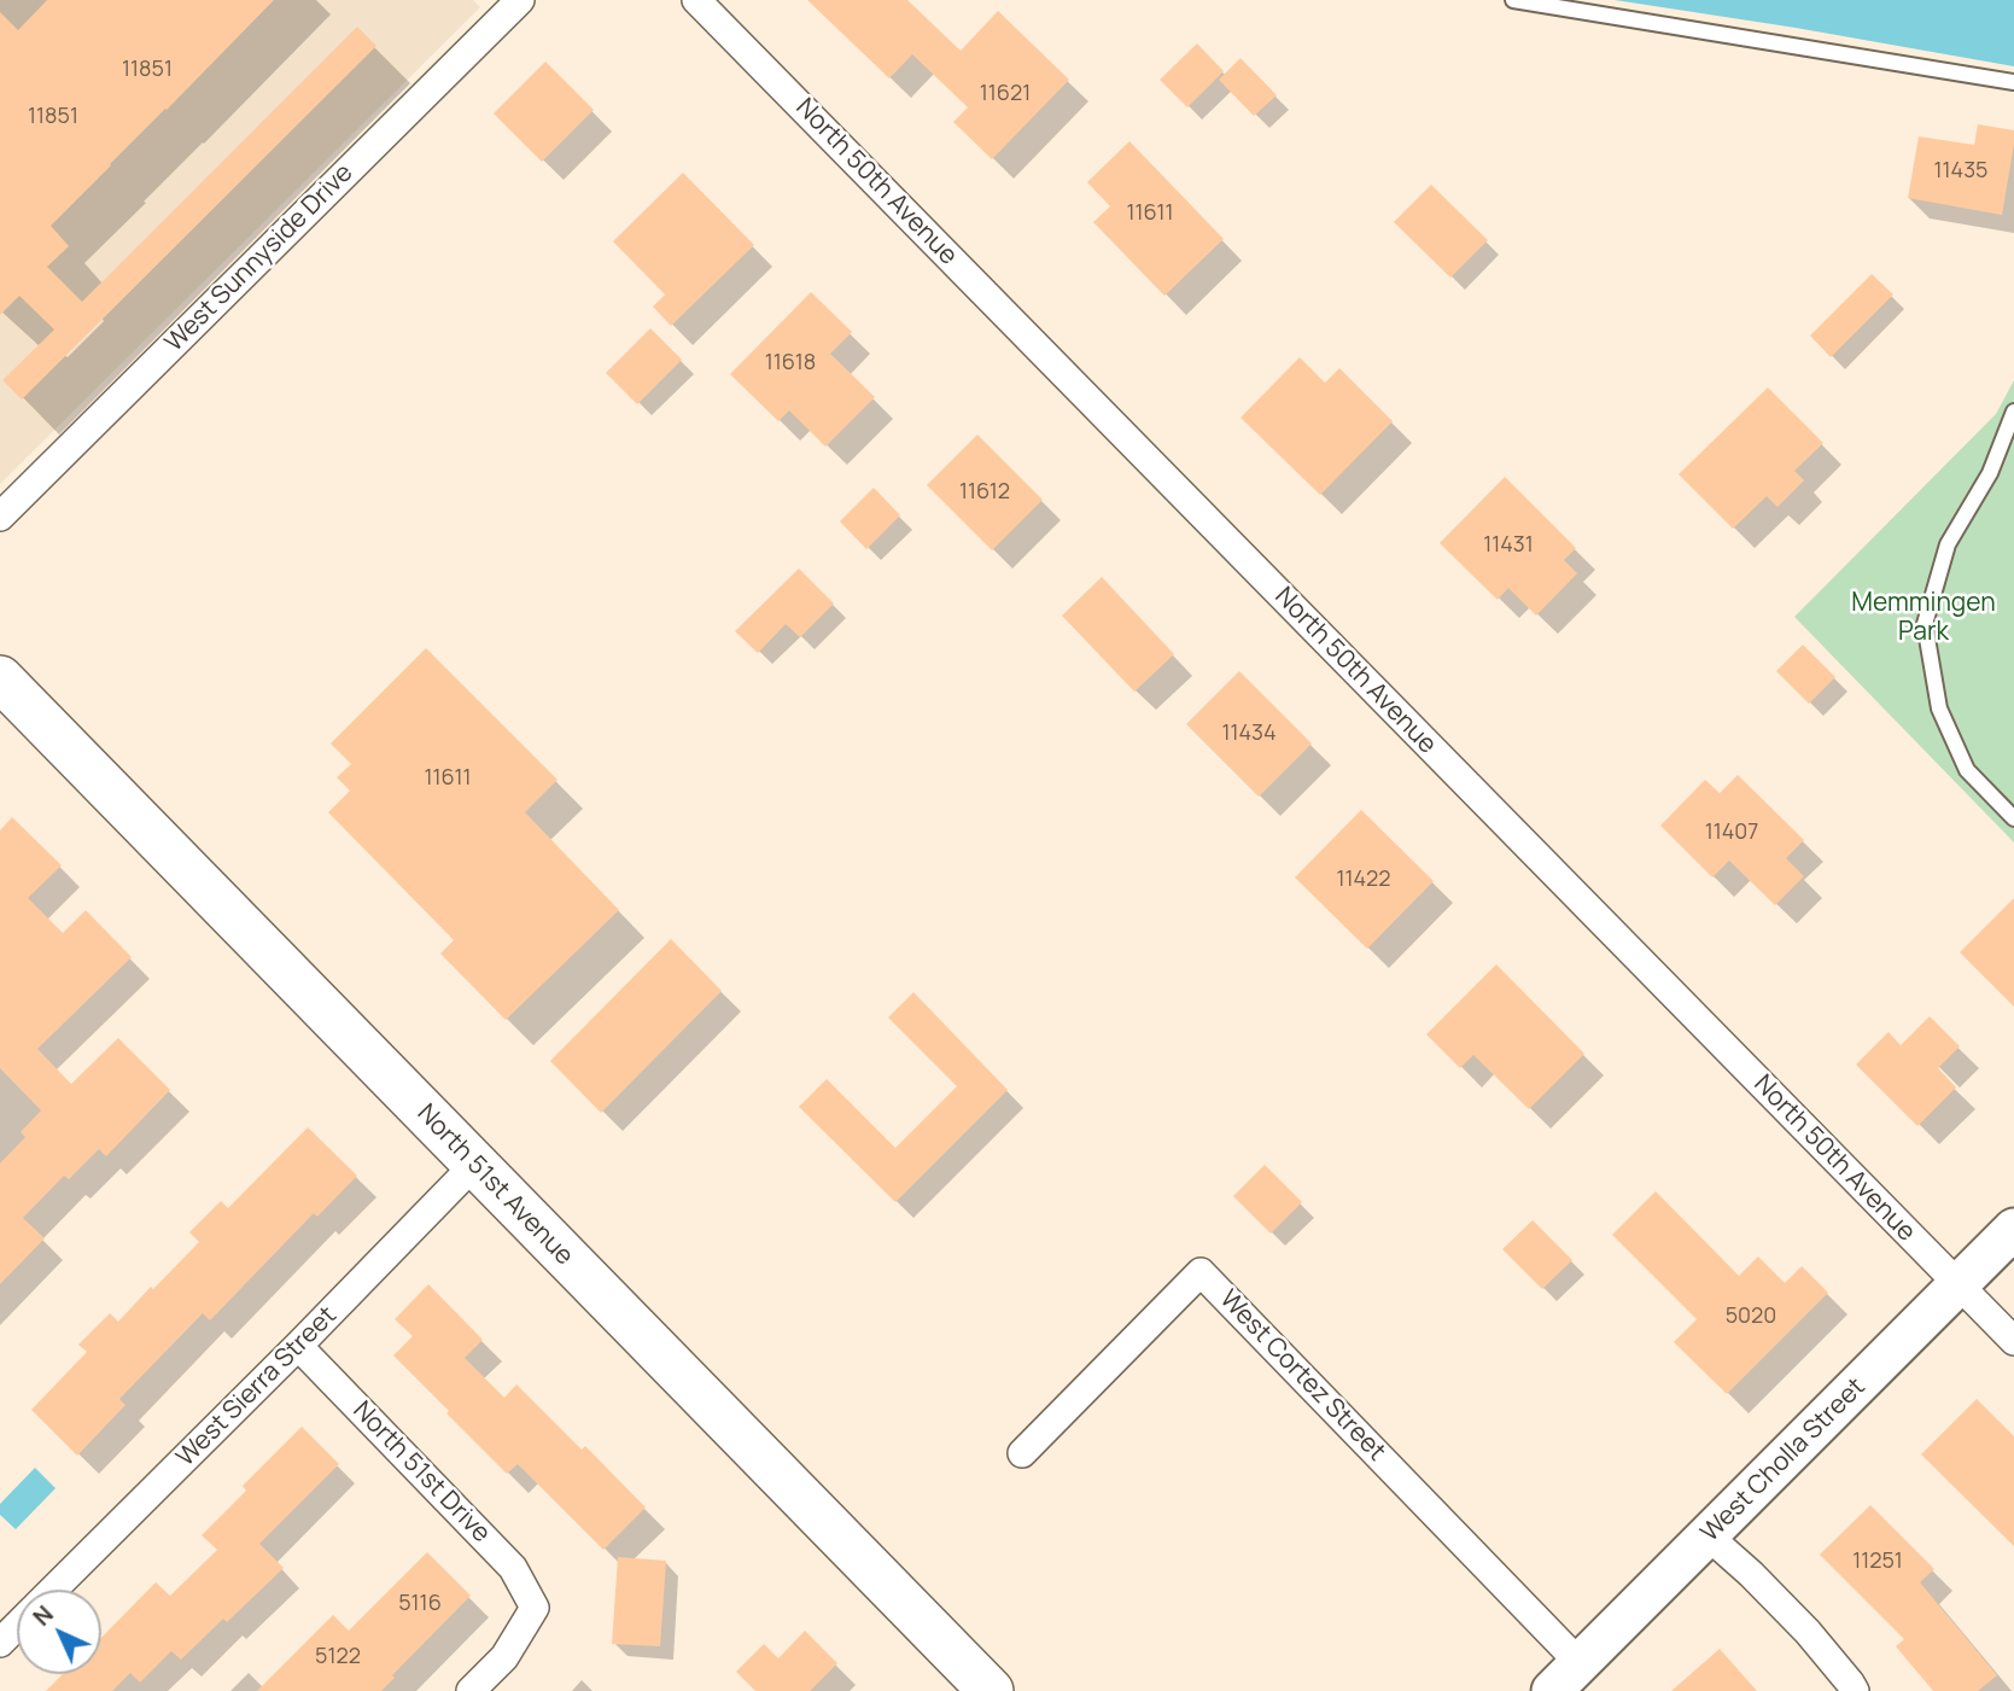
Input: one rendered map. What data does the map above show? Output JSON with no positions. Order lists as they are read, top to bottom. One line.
{"streets":{"main road":["North 51st Avenue"],"street":["North 50th Avenue","West Sunnyside Drive","West Cortez Street","West Sierra Street","West Cholla Street","North 51st Drive"]},"crossings":[["North 50th Avenue","West Cholla Street"],["North 51st Avenue","West Sierra Street"],["West Cortez Street","West Cholla Street"],["West Sierra Street","North 51st Drive"]],"parks":["Memmingen Park"],"house_numbers":["11851","11621","11851","11435","11611","11618","11612","11431","11434","11611","11407","11422","5020","11251","5116","5122"],"north":"top left"}
